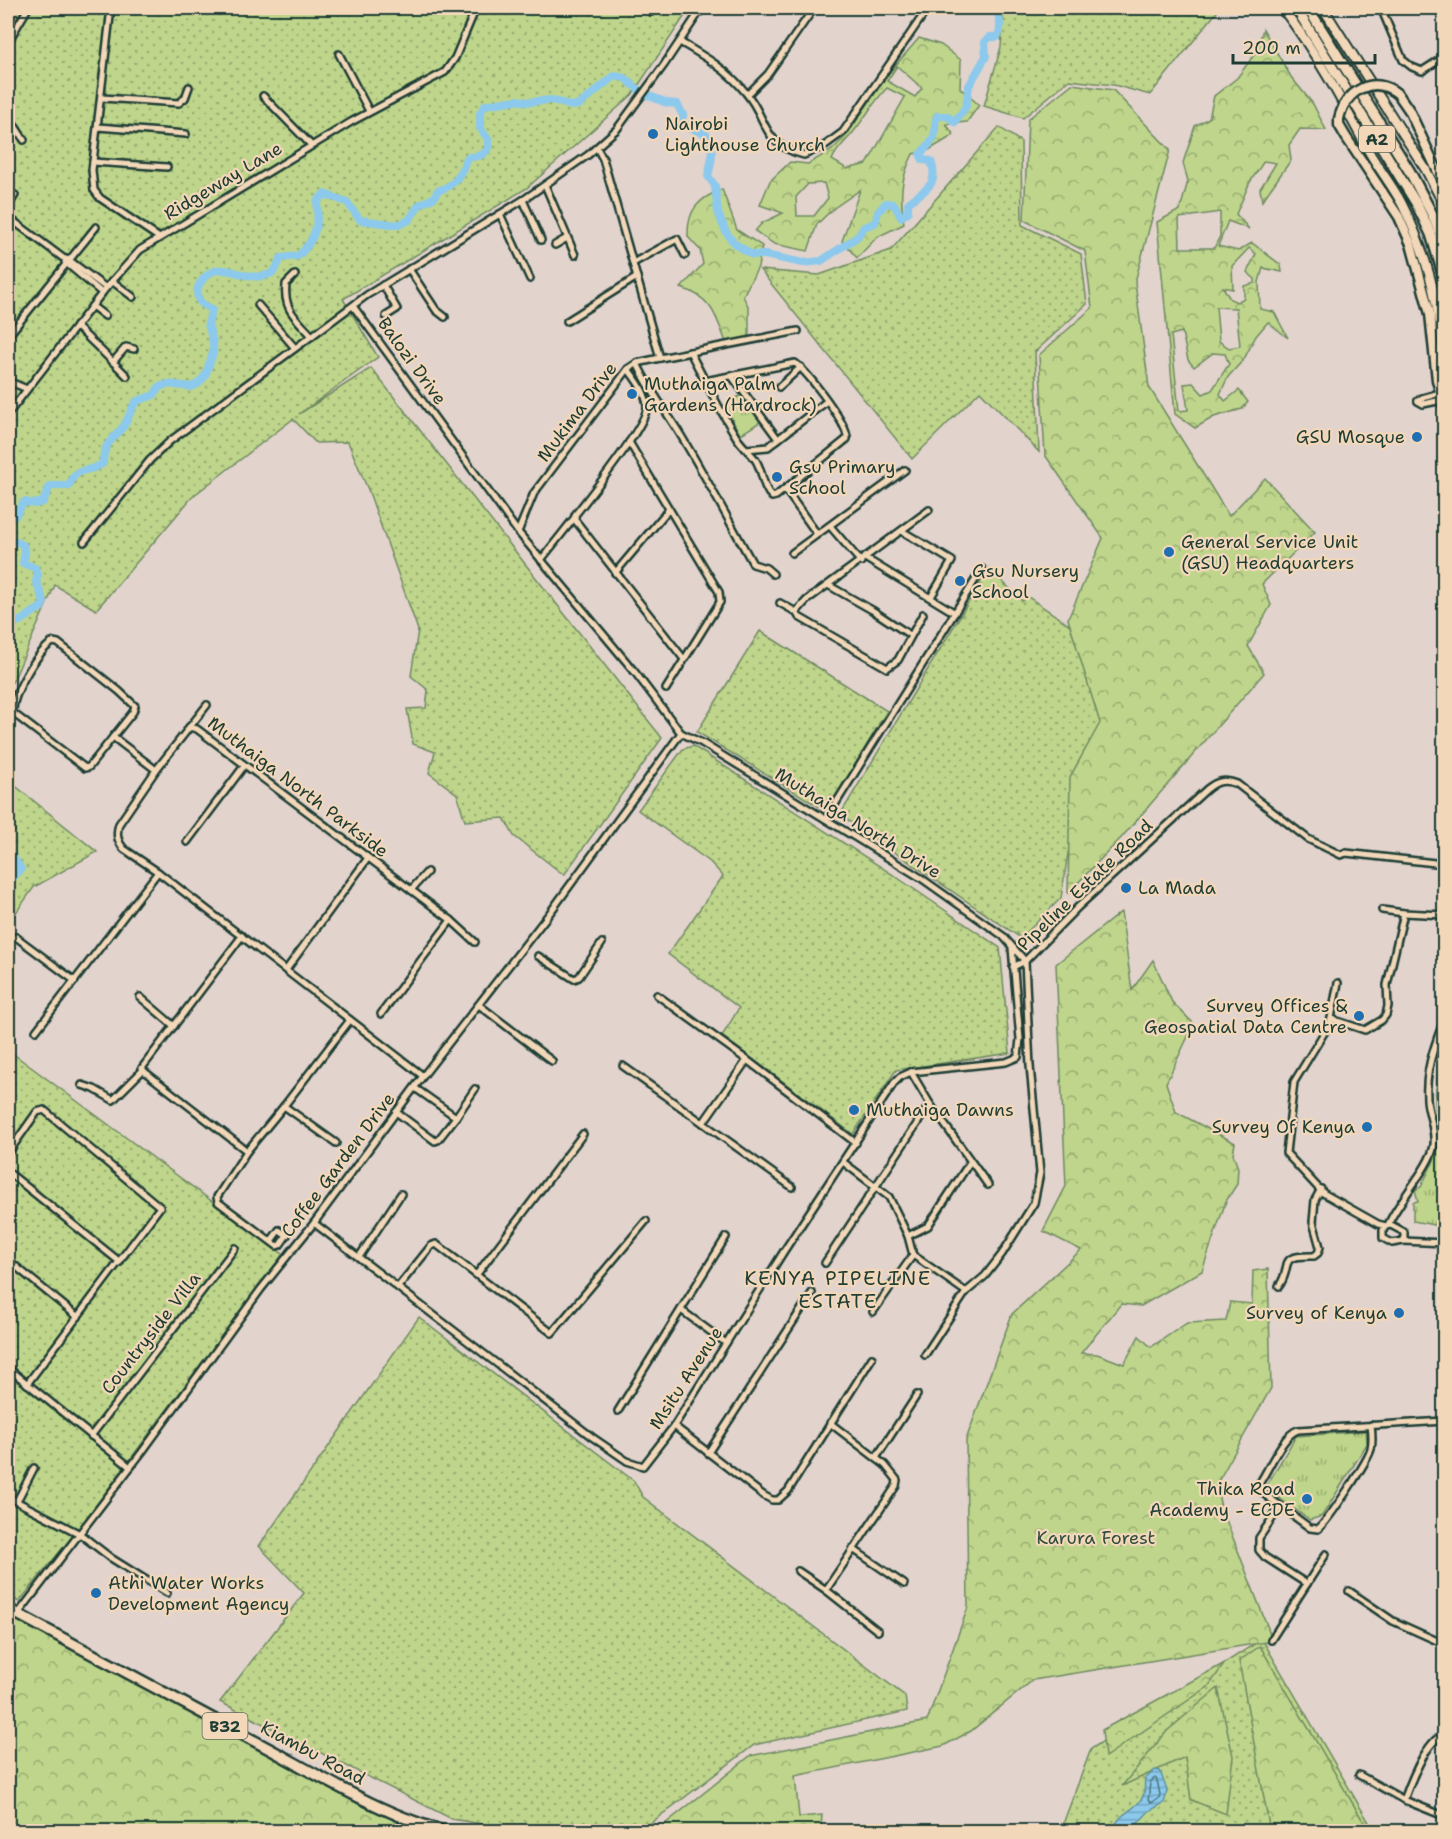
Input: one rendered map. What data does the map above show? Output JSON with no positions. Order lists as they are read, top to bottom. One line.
{"streets":{"highway":["A2","B32","Kiambu Road"],"street":["Ridgeway Lane","Balozi Drive","Mukima Drive","Muthaiga North Parkside","Muthaiga North Drive","Pipeline Estate Road","Coffee Garden Drive","Countryside Villa","Msitu Avenue"]},"crossings":[["Balozi Drive","Mukima Drive"],["Balozi Drive","Muthaiga North Drive"],["Balozi Drive","Coffee Garden Drive"],["Muthaiga North Parkside","Coffee Garden Drive"],["Muthaiga North Drive","Coffee Garden Drive"],["Coffee Garden Drive","Msitu Avenue"],["Coffee Garden Drive","Kiambu Road"]],"districts":["KENYA PIPELINE ESTATE"],"parks":["Karura Forest"],"places":["Nairobi Lighthouse Church","Muthaiga Palm Gardens (Hardrock)","GSU Mosque","Gsu Primary School","General Service Unit (GSU) Headquarters","Gsu Nursery School","La Mada","Survey Offices & Geospatial Data Centre","Muthaiga Dawns","Survey Of Kenya","Survey of Kenya","Thika Road Academy - ECDE","Athi Water Works Development Agency"],"scale_bar":"200 m"}
